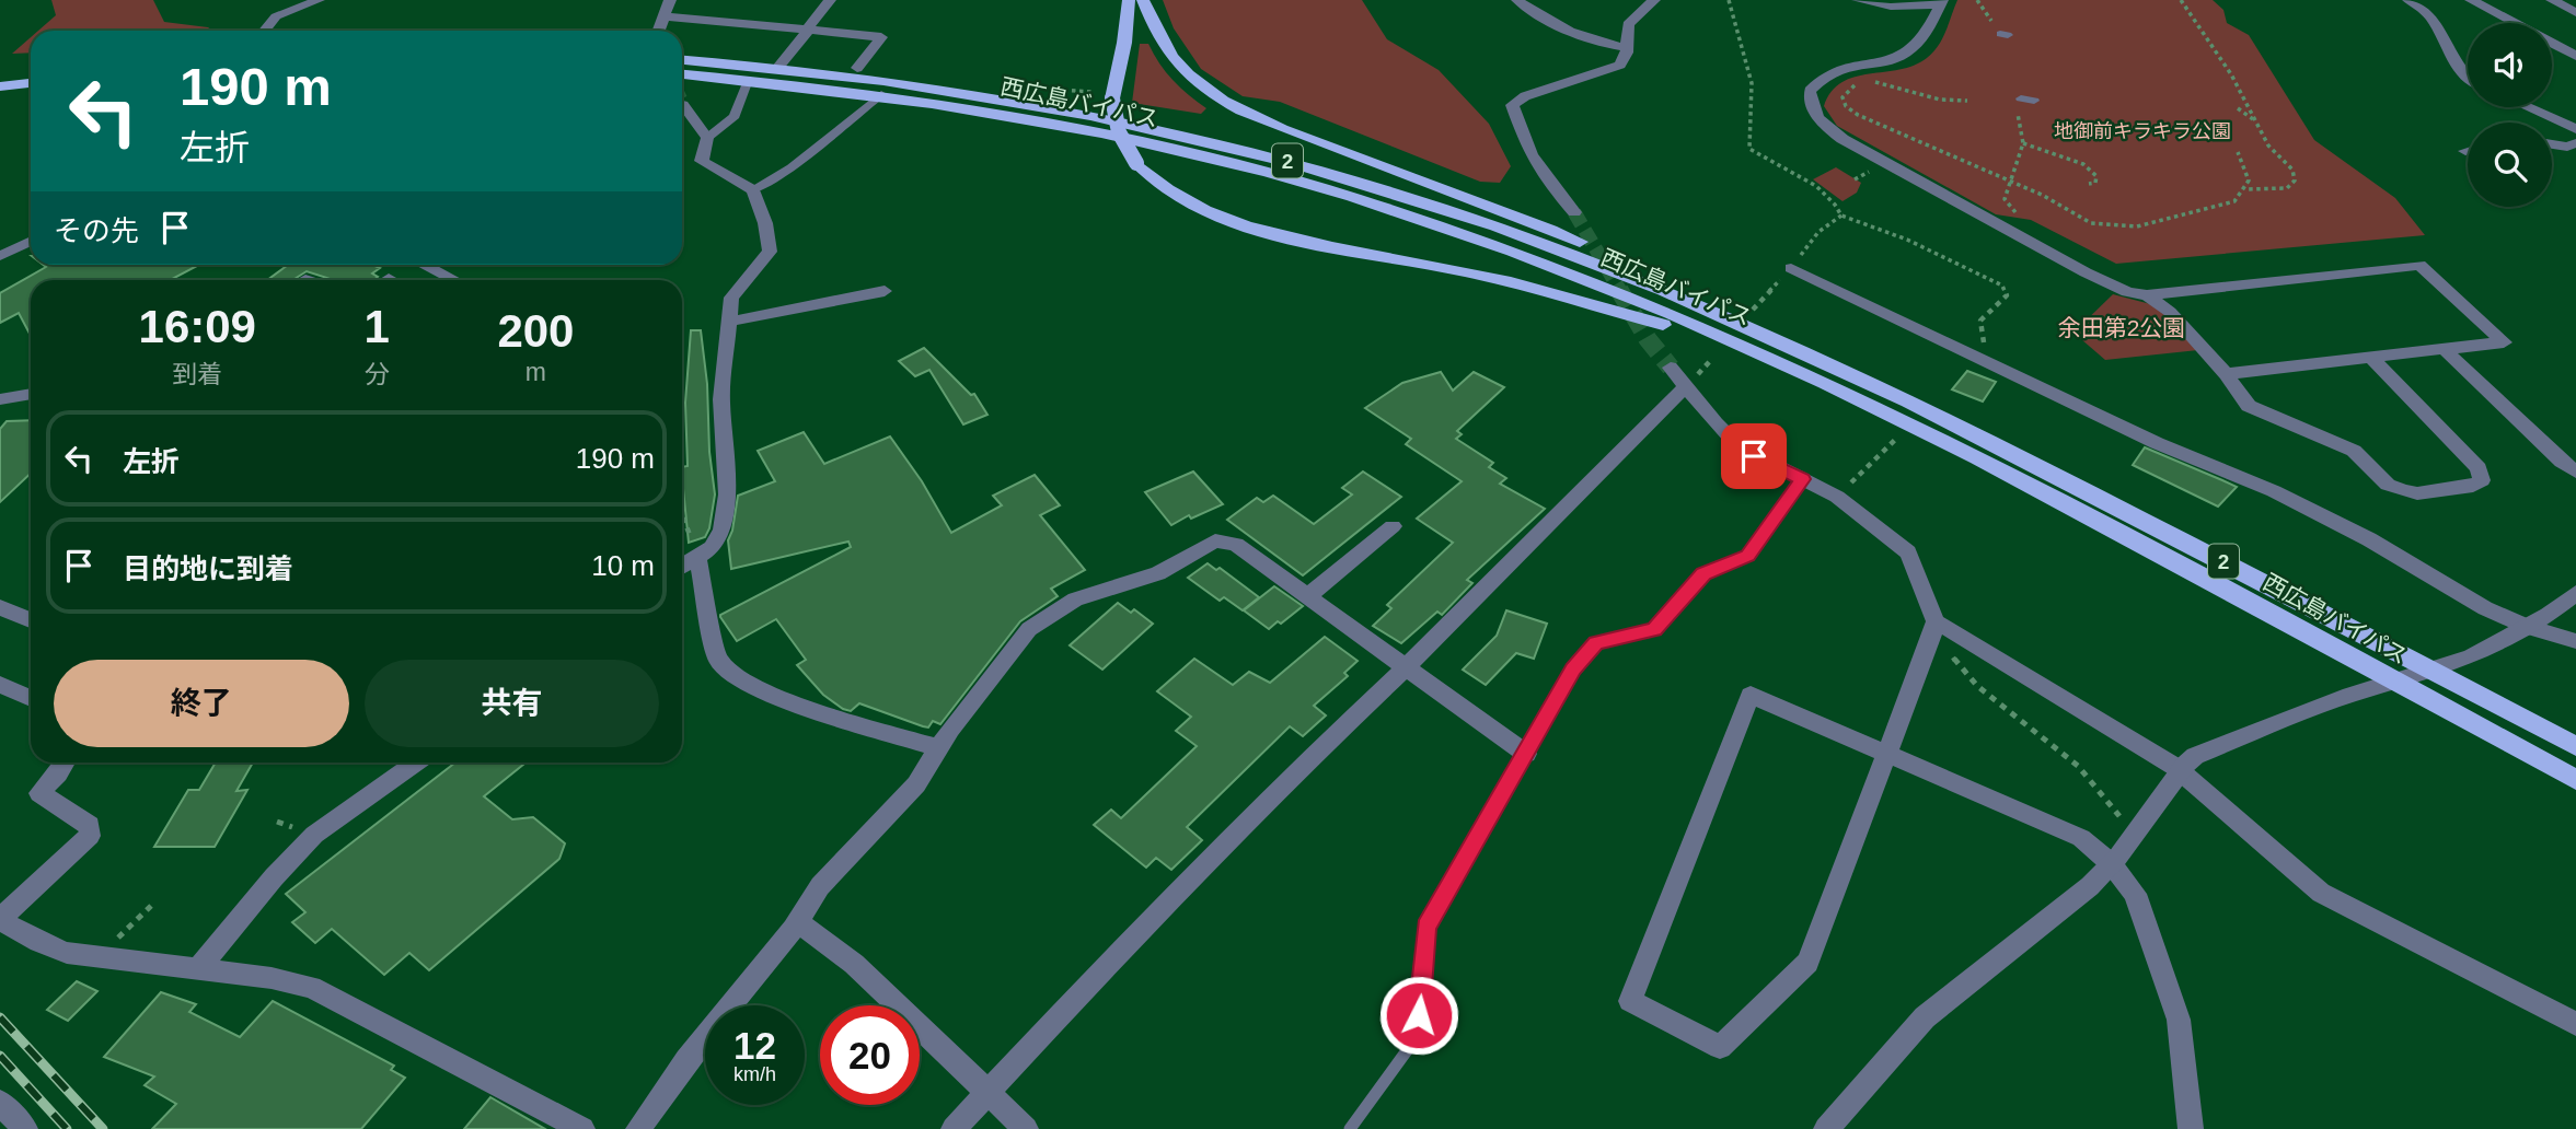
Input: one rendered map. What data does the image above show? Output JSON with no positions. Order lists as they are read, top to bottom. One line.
{"streets":{"highway":["西広島バイパス","2"]},"parks":["地御前キラキラ公園","余田第2公園"],"page":{"turn":["190 m","左折"],"then":"その先","eta":["16:09","到着","1","分","200","m"],"list":[{"name":"左折","value":"190 m"},{"name":"目的地に到着","value":"10 m"}],"buttons":["終了","共有"],"speed":"12 km/h","limit":"20"}}
